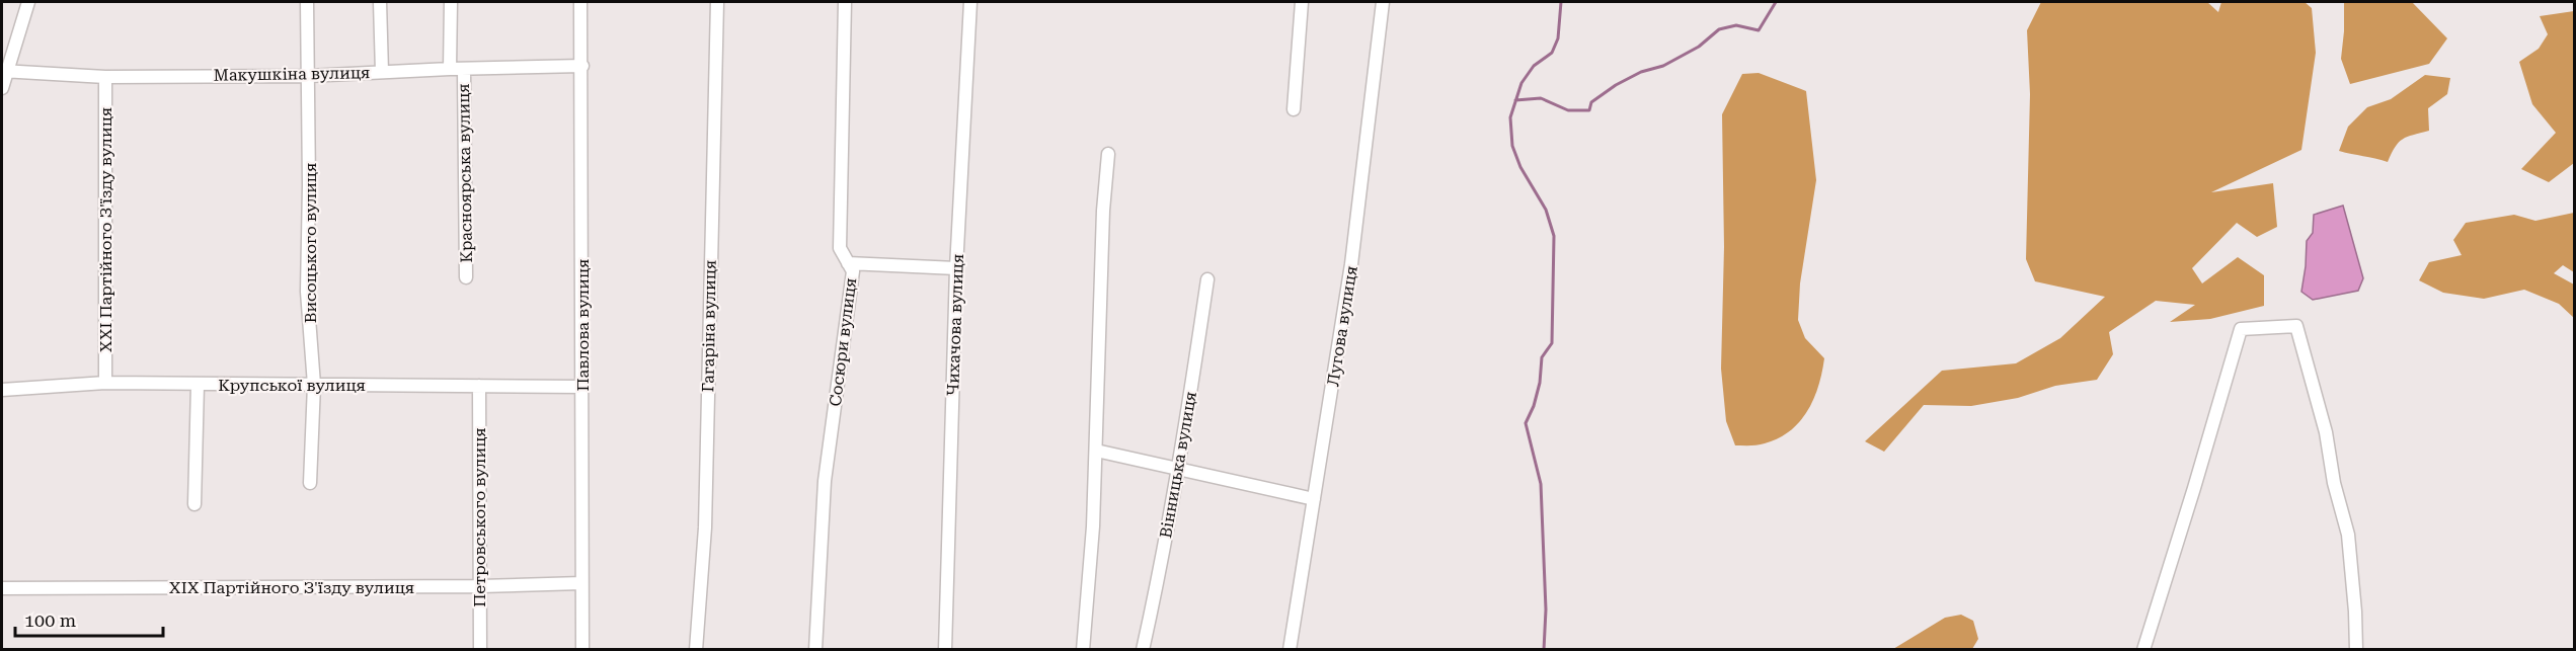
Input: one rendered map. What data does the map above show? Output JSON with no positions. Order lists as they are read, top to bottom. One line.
{"streets":{"street":["Макушкіна вулиця","Красноярська вулиця","XXI Партійного З'їзду вулиця","Висоцького вулиця","Павлова вулиця","Чихачова вулиця","Гагаріна вулиця","Лугова вулиця","Сосюри вулиця","Крупської вулиця","Вінницька вулиця","Петровського вулиця","XIX Партійного З'їзду вулиця"]},"crossings":[["Макушкіна вулиця","Красноярська вулиця"],["Макушкіна вулиця","XXI Партійного З'їзду вулиця"],["Макушкіна вулиця","Висоцького вулиця"],["Макушкіна вулиця","Павлова вулиця"],["XXI Партійного З'їзду вулиця","Крупської вулиця"],["Висоцького вулиця","Крупської вулиця"],["Павлова вулиця","Крупської вулиця"],["Павлова вулиця","XIX Партійного З'їзду вулиця"],["Крупської вулиця","Петровського вулиця"],["Петровського вулиця","XIX Партійного З'їзду вулиця"]],"scale_bar":"100 m"}
